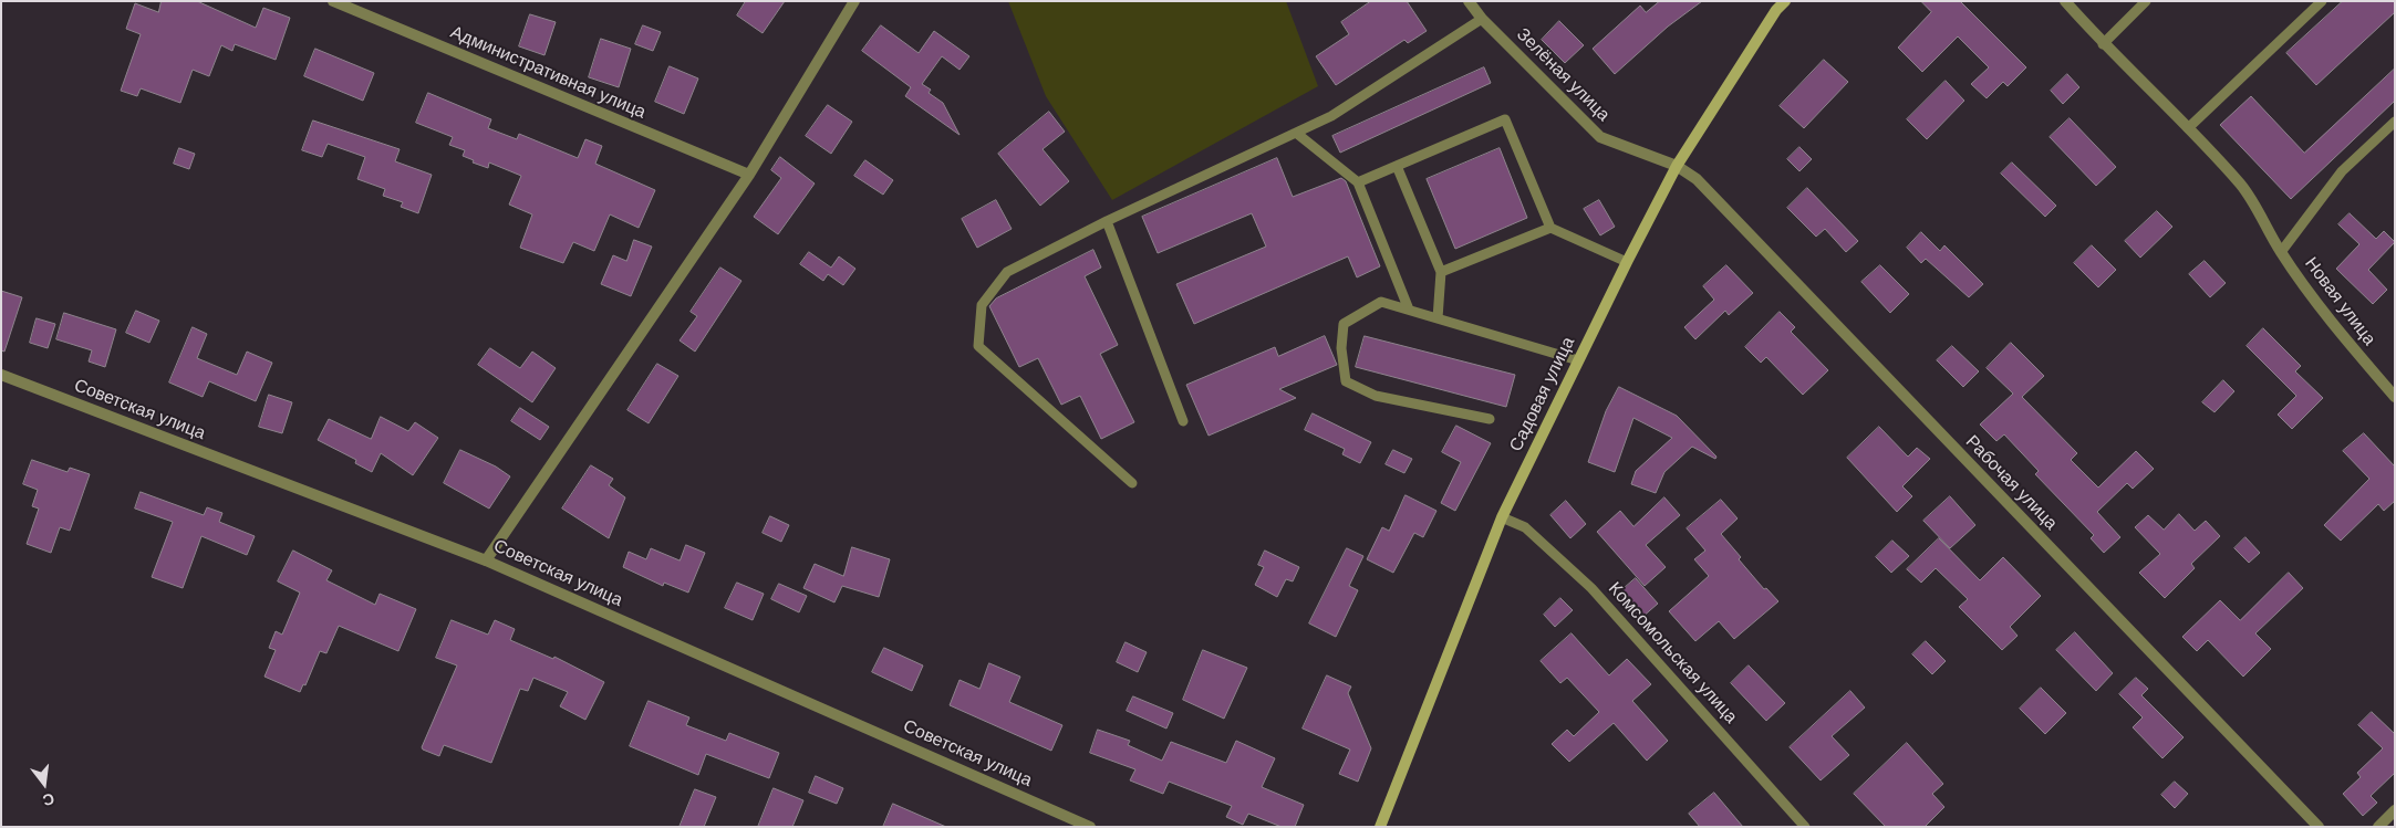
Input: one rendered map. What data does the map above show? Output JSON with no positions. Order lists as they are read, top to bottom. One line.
{"streets":{"street":["Административная улица","Зелёная улица","Новая улица","Садовая улица","Советская улица","Рабочая улица"],"lane":["Комсомольская улица"]},"crossings":[["Зелёная улица","Садовая улица"],["Зелёная улица","Рабочая улица"],["Садовая улица","Рабочая улица"],["Садовая улица","Комсомольская улица"]],"north":"bottom"}
